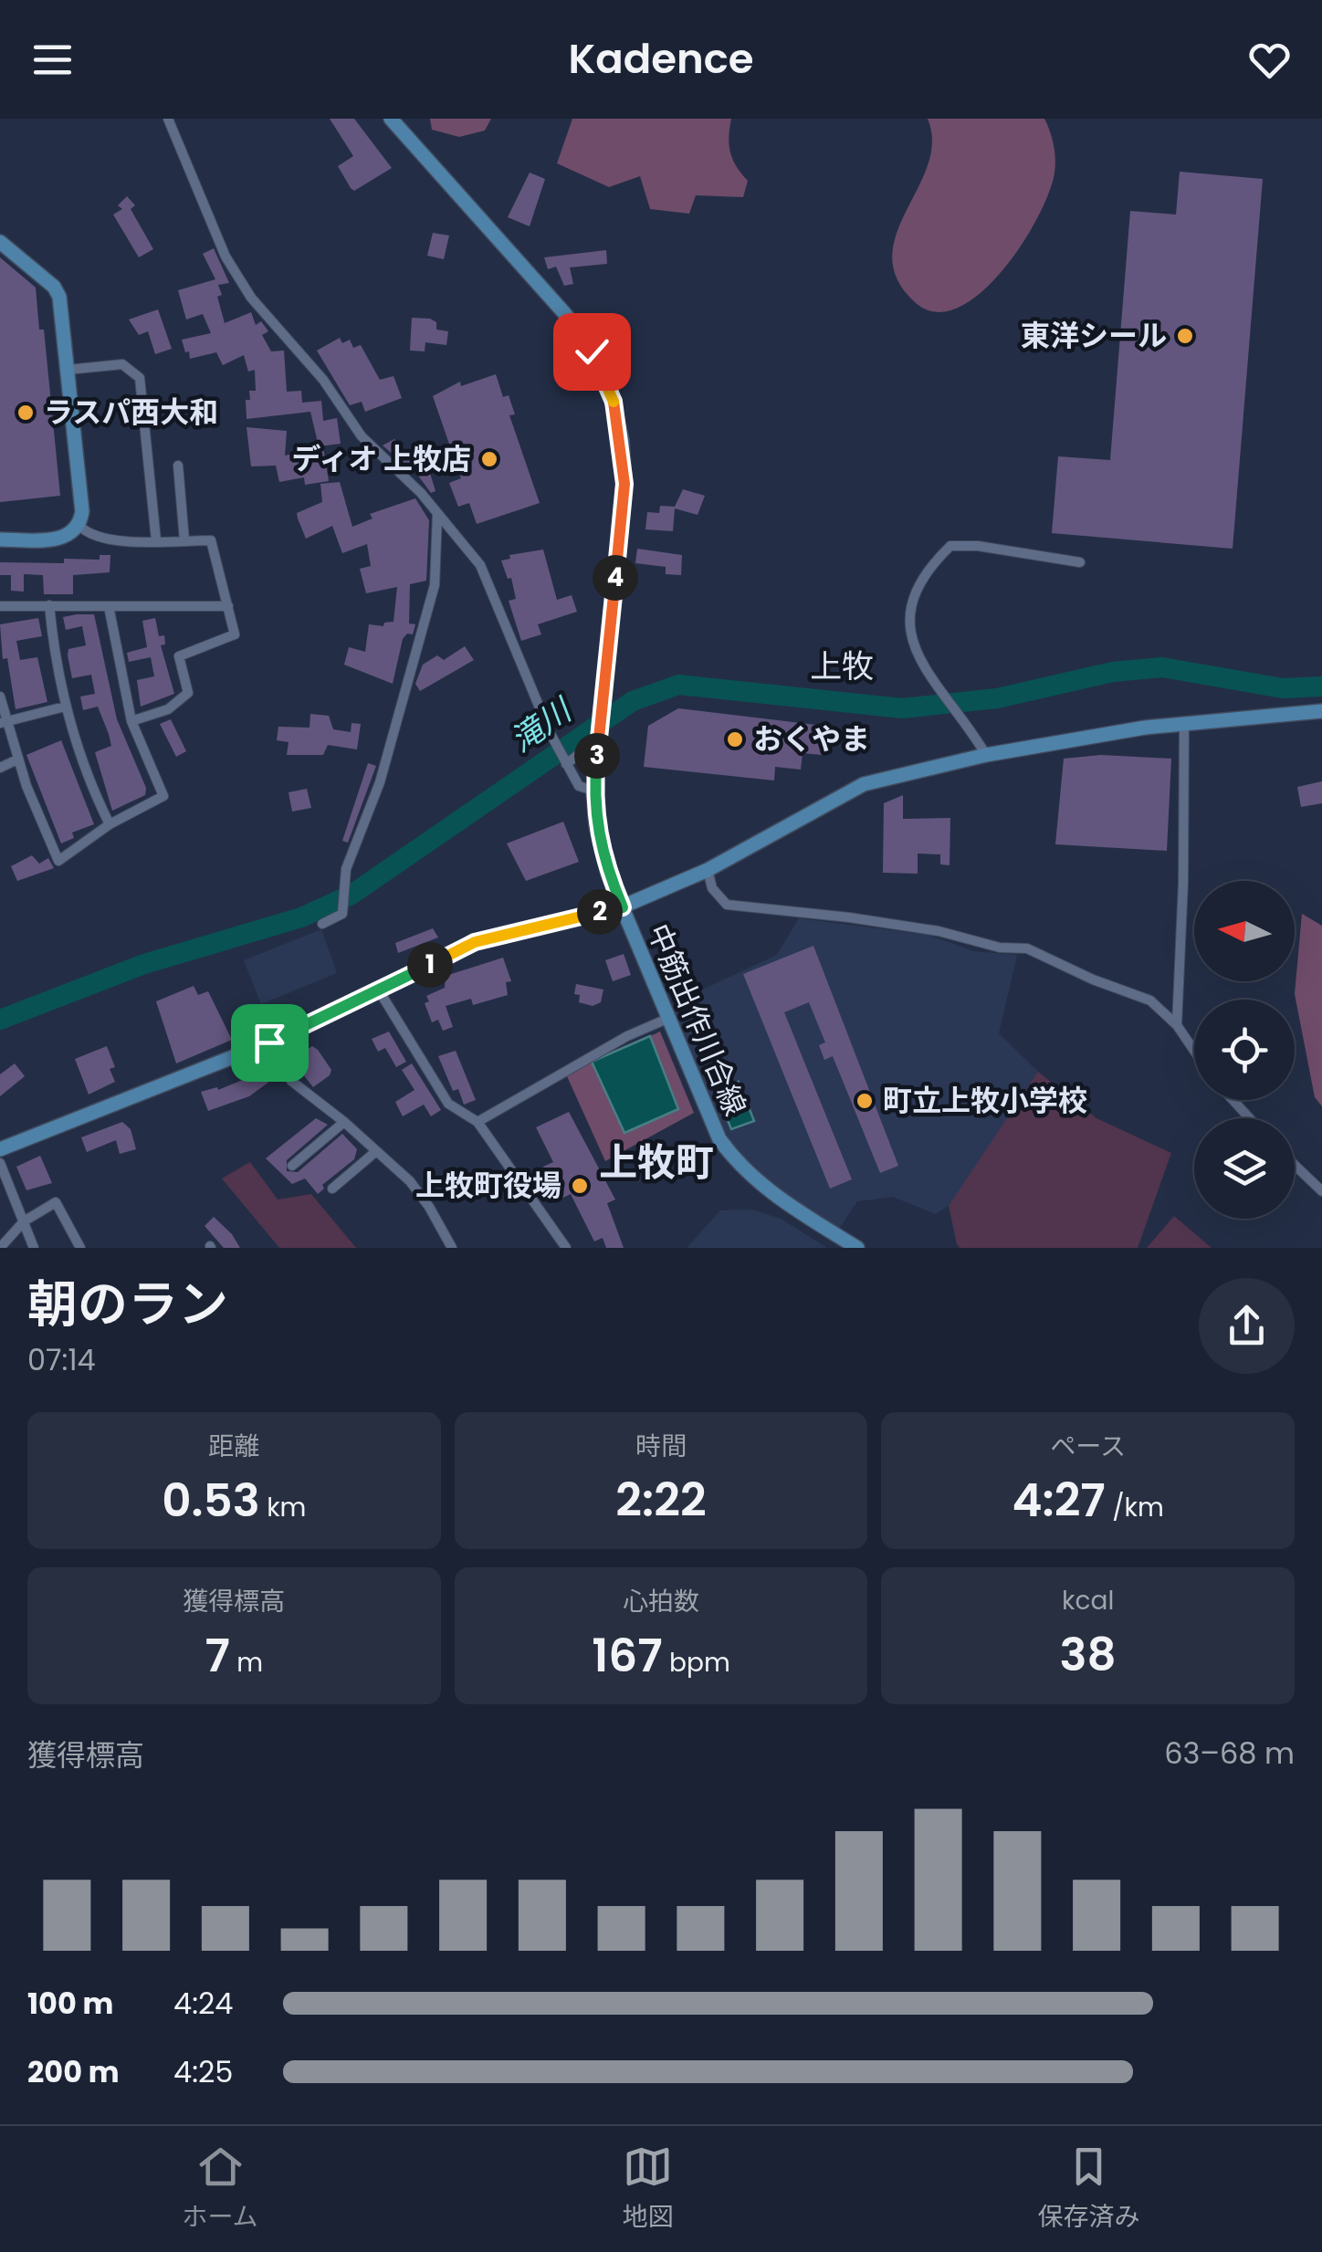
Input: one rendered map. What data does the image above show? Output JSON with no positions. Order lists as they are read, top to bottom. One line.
{"streets":{"street":["中筋出作川合線"]},"districts":["上牧","上牧町"],"water":["滝川"],"places":["東洋シール","ラスパ西大和","ディオ 上牧店","おくやま","町立上牧小学校","上牧町役場"],"north":"left","page":{"header":"Kadence","pins":["4","3","2","1"],"heading":["朝のラン","07:14"],"stats":[["距離","0.53 km"],["時間","2:22"],["ペース","4:27 /km"],["獲得標高","7 m"],["心拍数","167 bpm"],["kcal","38"]],"chart":["獲得標高","63–68 m"],"list":[{"name":"100 m","note":"4:24"},{"name":"200 m","note":"4:25"}],"tabs":["ホーム","地図","保存済み"]}}
